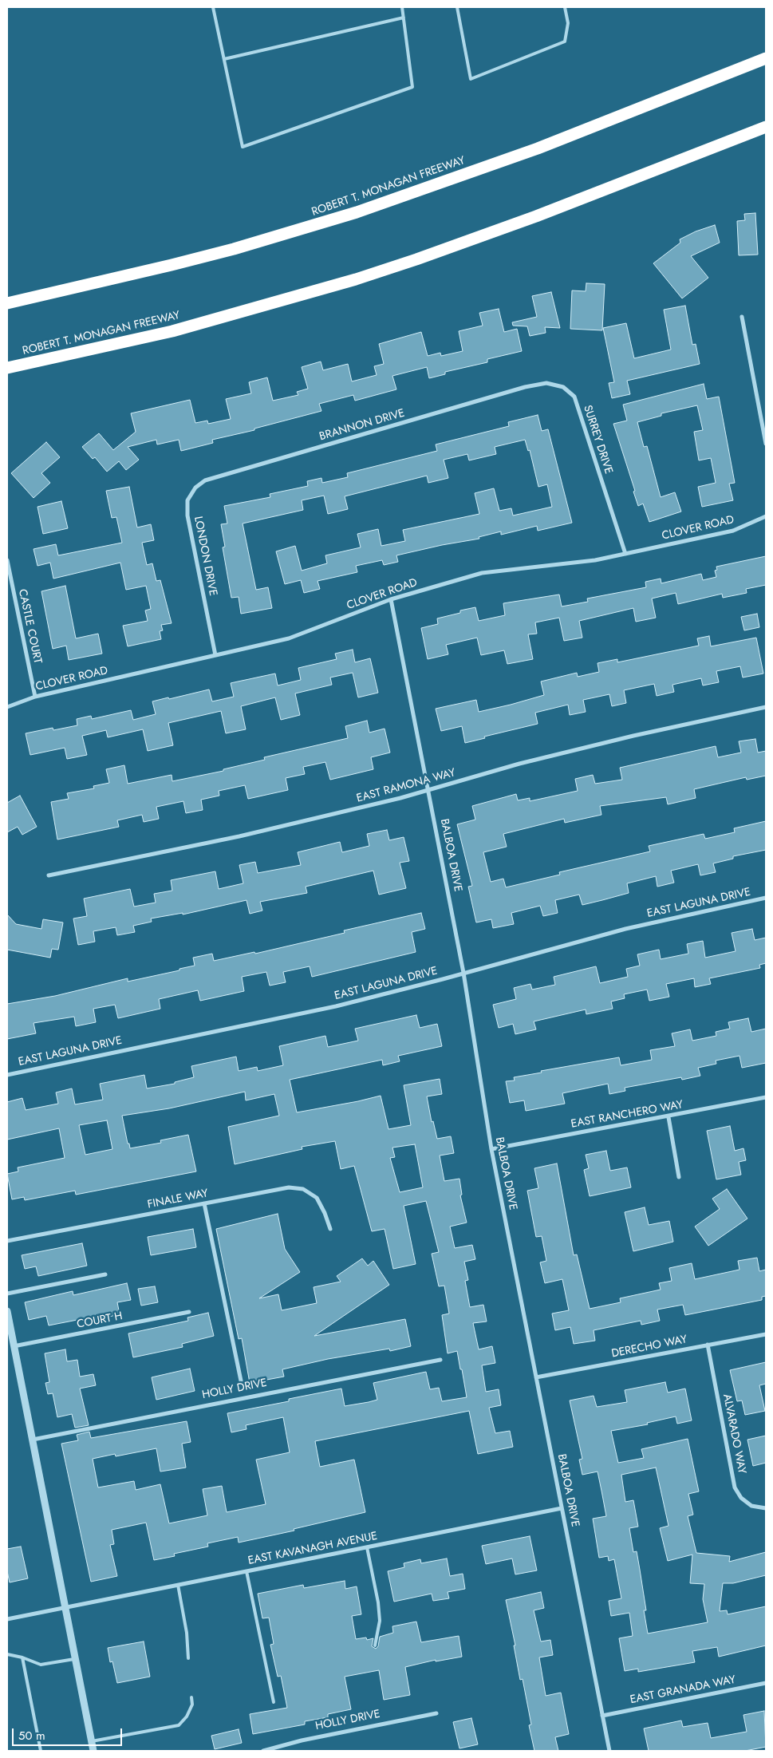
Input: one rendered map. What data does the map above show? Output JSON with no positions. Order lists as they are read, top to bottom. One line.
{"streets":{"highway":["ROBERT T. MONAGAN FREEWAY"],"street":["BRANNON DRIVE","SURREY DRIVE","CLOVER ROAD","LONDON DRIVE","CASTLE COURT","EAST RAMONA WAY","BALBOA DRIVE","EAST LAGUNA DRIVE","EAST RANCHERO WAY","FINALE WAY","COURT H","DERECHO WAY","HOLLY DRIVE","ALVARADO WAY","EAST KAVANAGH AVENUE","EAST GRANADA WAY"]},"crossings":[["BRANNON DRIVE","SURREY DRIVE"],["BRANNON DRIVE","LONDON DRIVE"],["SURREY DRIVE","CLOVER ROAD"],["CLOVER ROAD","LONDON DRIVE"],["CLOVER ROAD","CASTLE COURT"],["CLOVER ROAD","BALBOA DRIVE"],["EAST RAMONA WAY","BALBOA DRIVE"],["BALBOA DRIVE","EAST LAGUNA DRIVE"],["BALBOA DRIVE","EAST RANCHERO WAY"],["BALBOA DRIVE","DERECHO WAY"],["BALBOA DRIVE","EAST KAVANAGH AVENUE"],["BALBOA DRIVE","EAST GRANADA WAY"],["FINALE WAY","HOLLY DRIVE"],["DERECHO WAY","ALVARADO WAY"]],"scale_bar":"50 m"}
